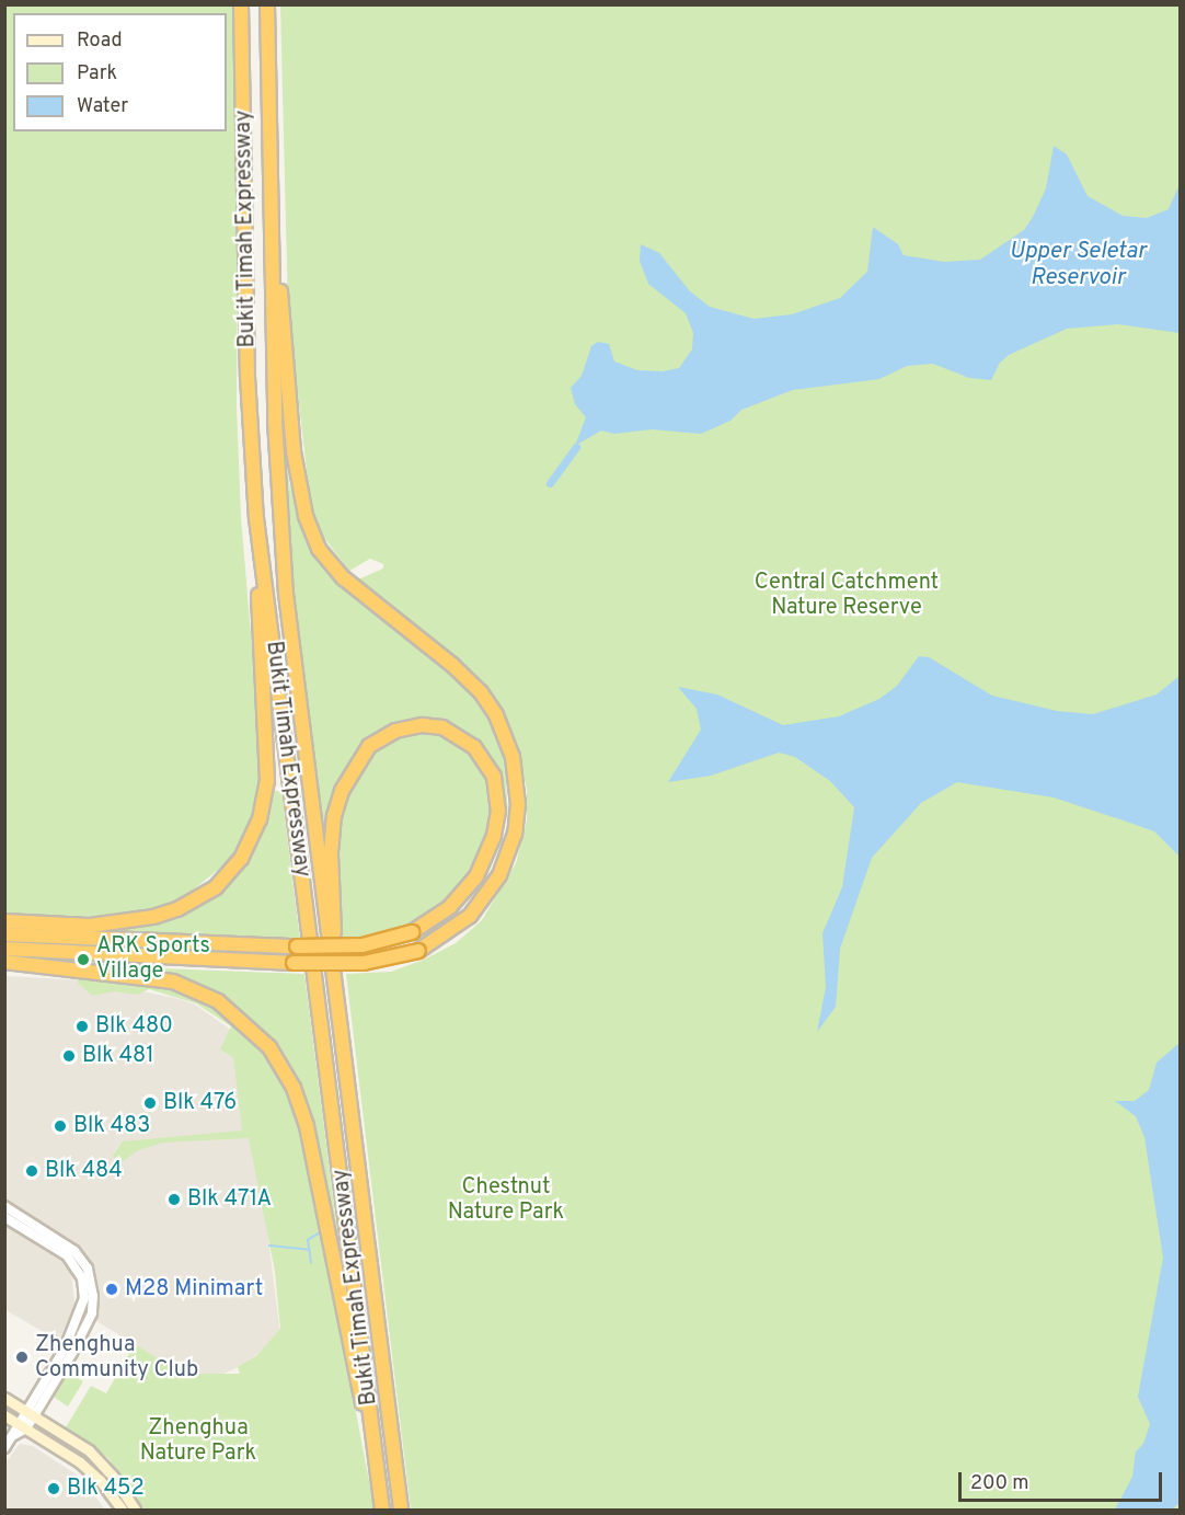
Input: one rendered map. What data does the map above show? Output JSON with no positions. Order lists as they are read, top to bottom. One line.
{"streets":{"highway":["Bukit Timah Expressway"]},"water":["Upper Seletar Reservoir"],"parks":["Central Catchment Nature Reserve","Chestnut Nature Park","Zhenghua Nature Park"],"places":["ARK Sports Village","Blk 480","Blk 481","Blk 476","Blk 483","Blk 484","Blk 471A","M28 Minimart","Zhenghua Community Club","Blk 452"],"legend":["Road","Park","Water"],"scale_bar":"200 m"}
